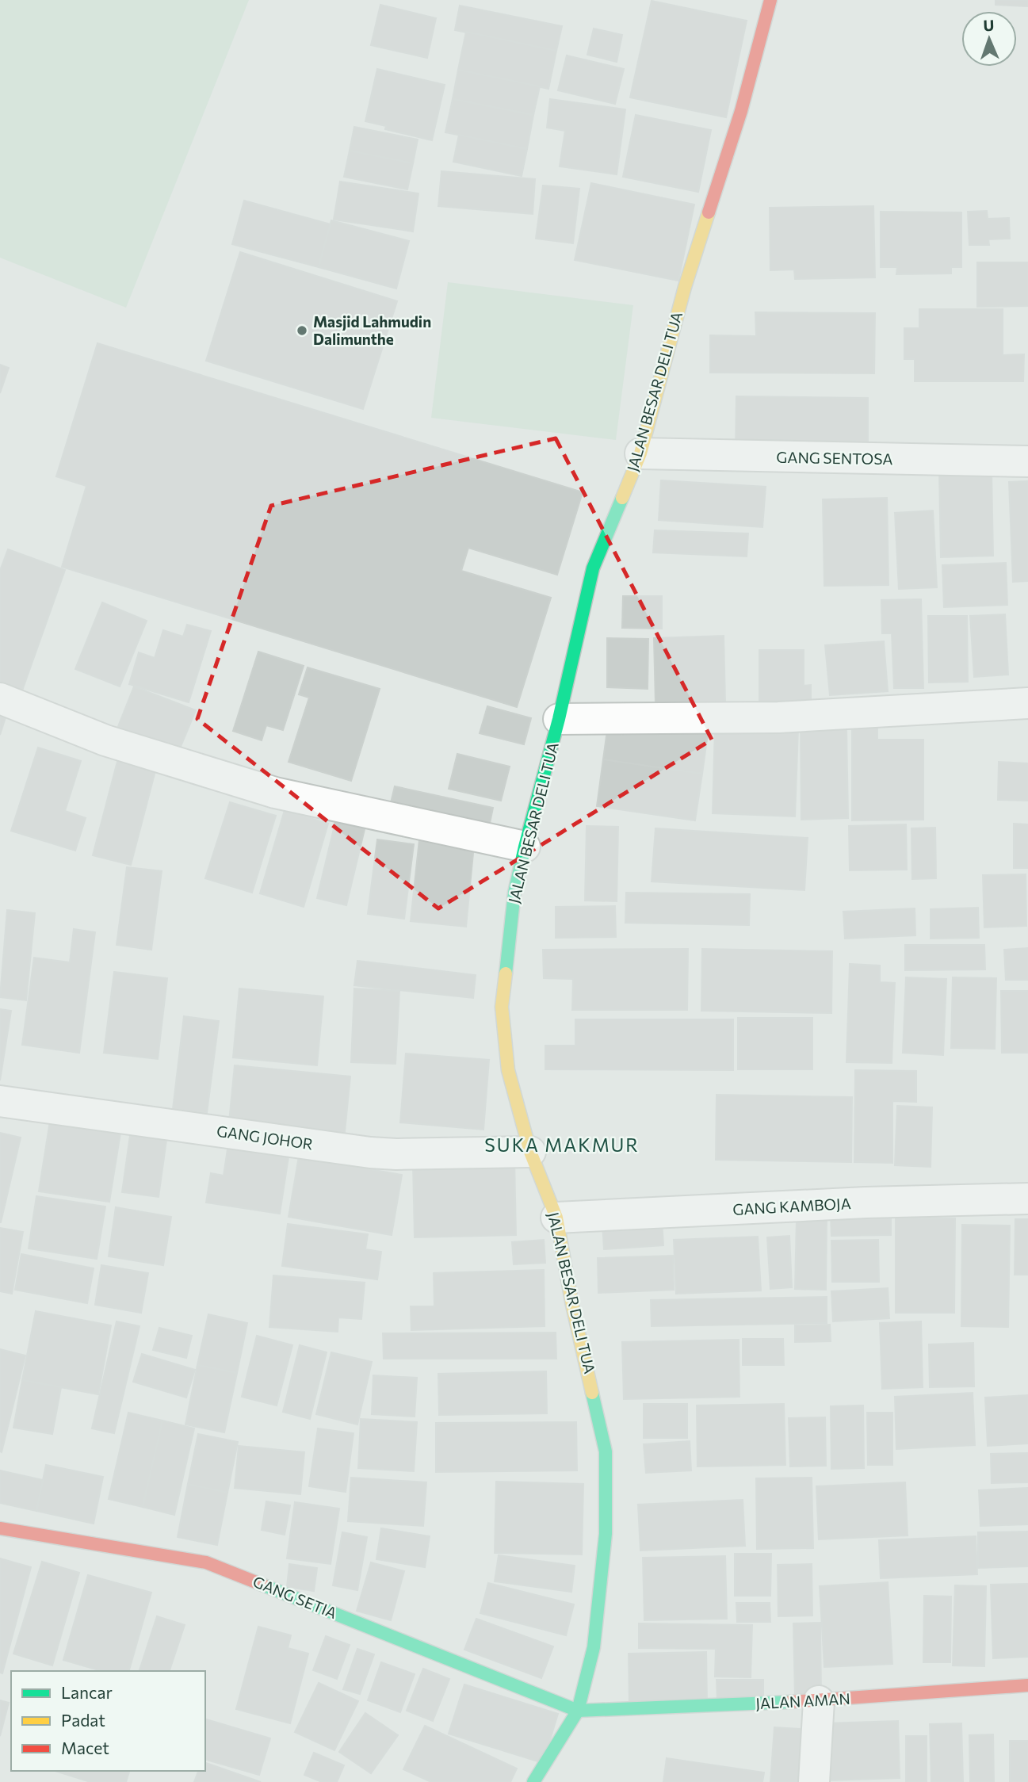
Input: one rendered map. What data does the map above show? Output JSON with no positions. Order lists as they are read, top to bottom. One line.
{"streets":{"main road":["JALAN BESAR DELI TUA","GANG SETIA","JALAN AMAN"],"street":["GANG SENTOSA","GANG JOHOR","GANG KAMBOJA"]},"crossings":[["JALAN BESAR DELI TUA","GANG SENTOSA"],["JALAN BESAR DELI TUA","GANG JOHOR"],["JALAN BESAR DELI TUA","GANG KAMBOJA"],["JALAN BESAR DELI TUA","GANG SETIA"],["JALAN BESAR DELI TUA","JALAN AMAN"],["GANG SETIA","JALAN AMAN"]],"districts":["SUKA MAKMUR"],"places":["Masjid Lahmudin Dalimunthe"],"legend":["Lancar","Padat","Macet"],"north":"top"}
